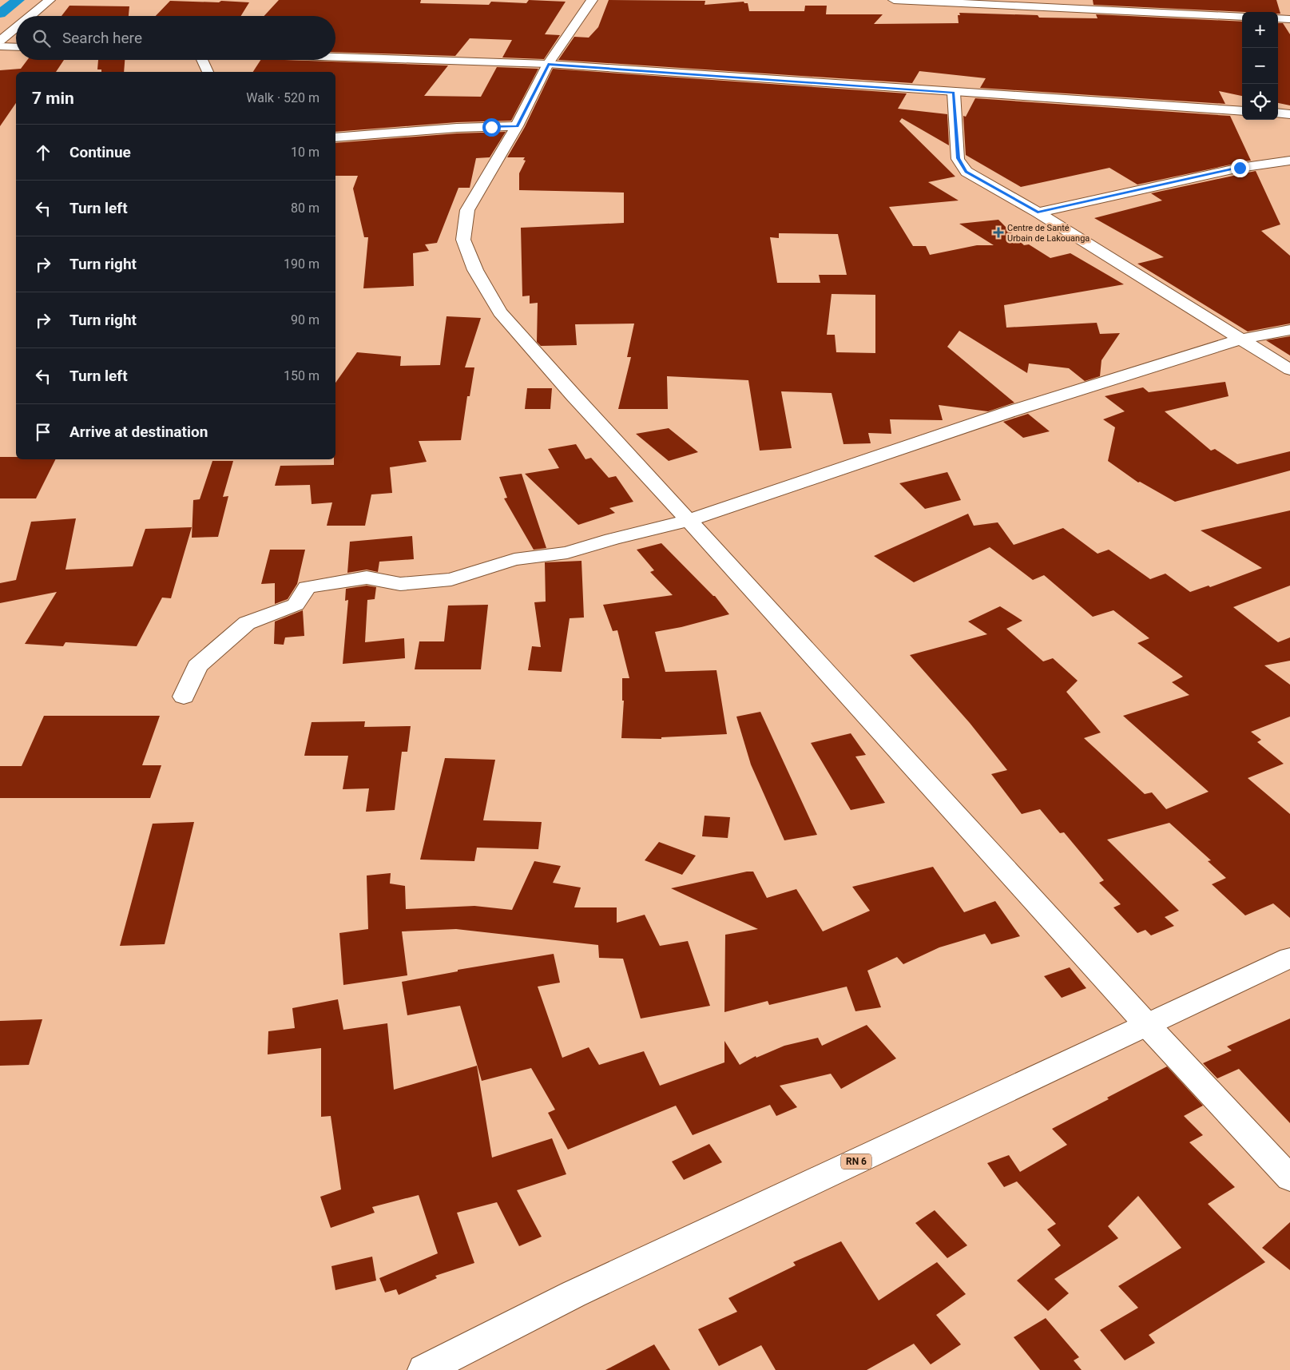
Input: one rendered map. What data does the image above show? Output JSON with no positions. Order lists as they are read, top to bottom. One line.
{"streets":{"street":["RN 6"]},"places":{"health":["Centre de Santé Urbain de Lakouanga"]},"page":{"map_buttons":["+","−"],"search":"Search here","heading":["7 min","Walk · 520 m"],"list":[["Continue","10 m"],["Turn left","80 m"],["Turn right","190 m"],["Turn right","90 m"],["Turn left","150 m"],"Arrive at destination"]}}
